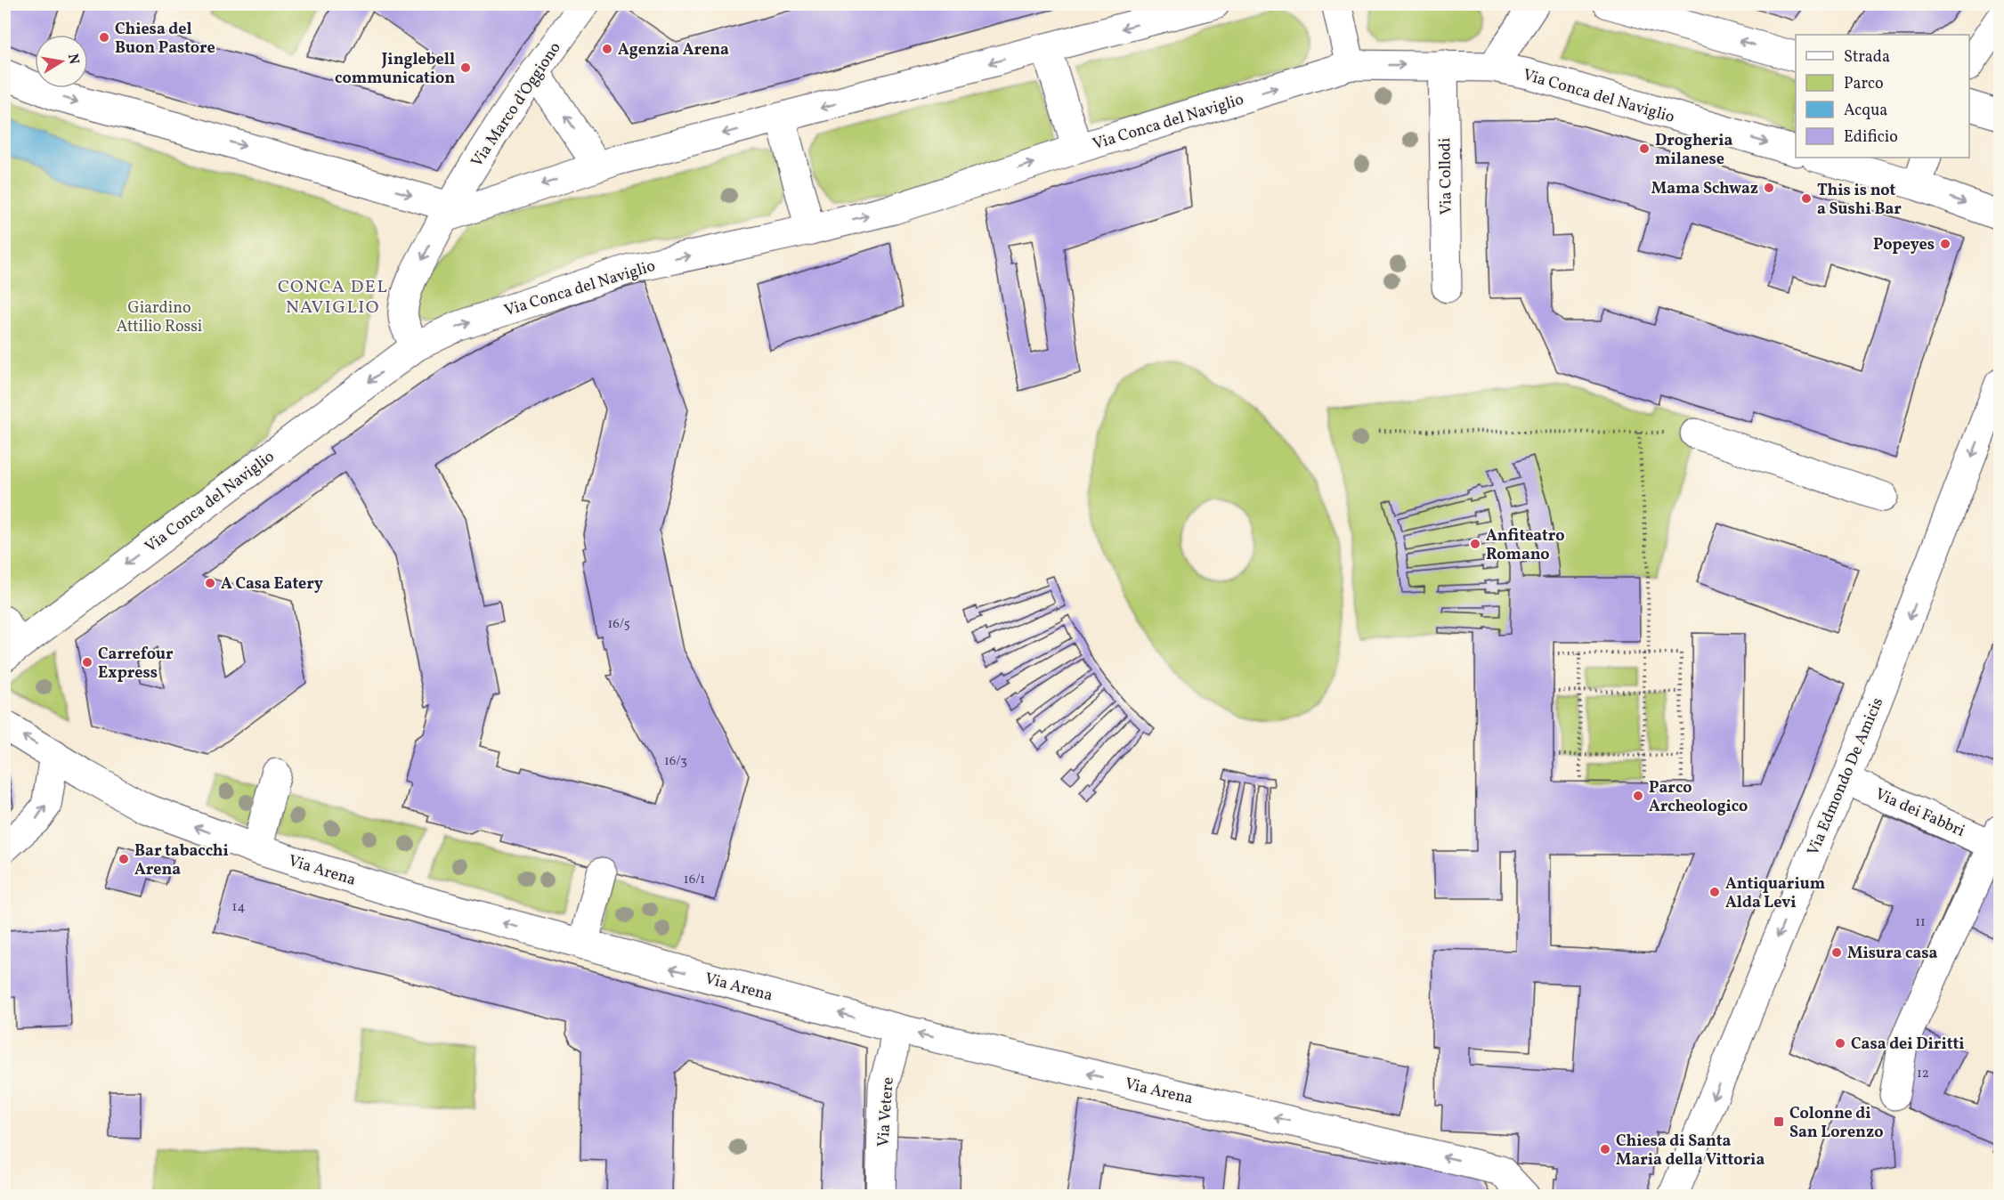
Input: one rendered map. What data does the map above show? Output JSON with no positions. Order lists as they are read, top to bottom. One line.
{"streets":{"street":["Via Conca del Naviglio","Via Marco d'Oggiono","Via Collodi","Via Edmondo De Amicis","Via dei Fabbri","Via Arena","Via Vetere"]},"crossings":[["Via Conca del Naviglio","Via Collodi"],["Via Edmondo De Amicis","Via dei Fabbri"],["Via Arena","Via Vetere"]],"one_way":["Via Edmondo De Amicis","Via Arena"],"districts":["CONCA DEL NAVIGLIO"],"parks":["Giardino Attilio Rossi"],"places":{"other":["Chiesa del Buon Pastore","Agenzia Arena","Jinglebell communication","Drogheria milanese","Mama Schwaz","This is not a Sushi Bar","Popeyes","Anfiteatro Romano","A Casa Eatery","Carrefour Express","Parco Archeologico","Bar tabacchi Arena","Antiquarium Alda Levi","Misura casa","Casa dei Diritti","Chiesa di Santa Maria della Vittoria"],"transit":["Colonne di San Lorenzo"]},"house_numbers":["16/5","16/3","16/1","14","11","12"],"legend":["Strada","Parco","Acqua","Edificio"],"north":"right"}
